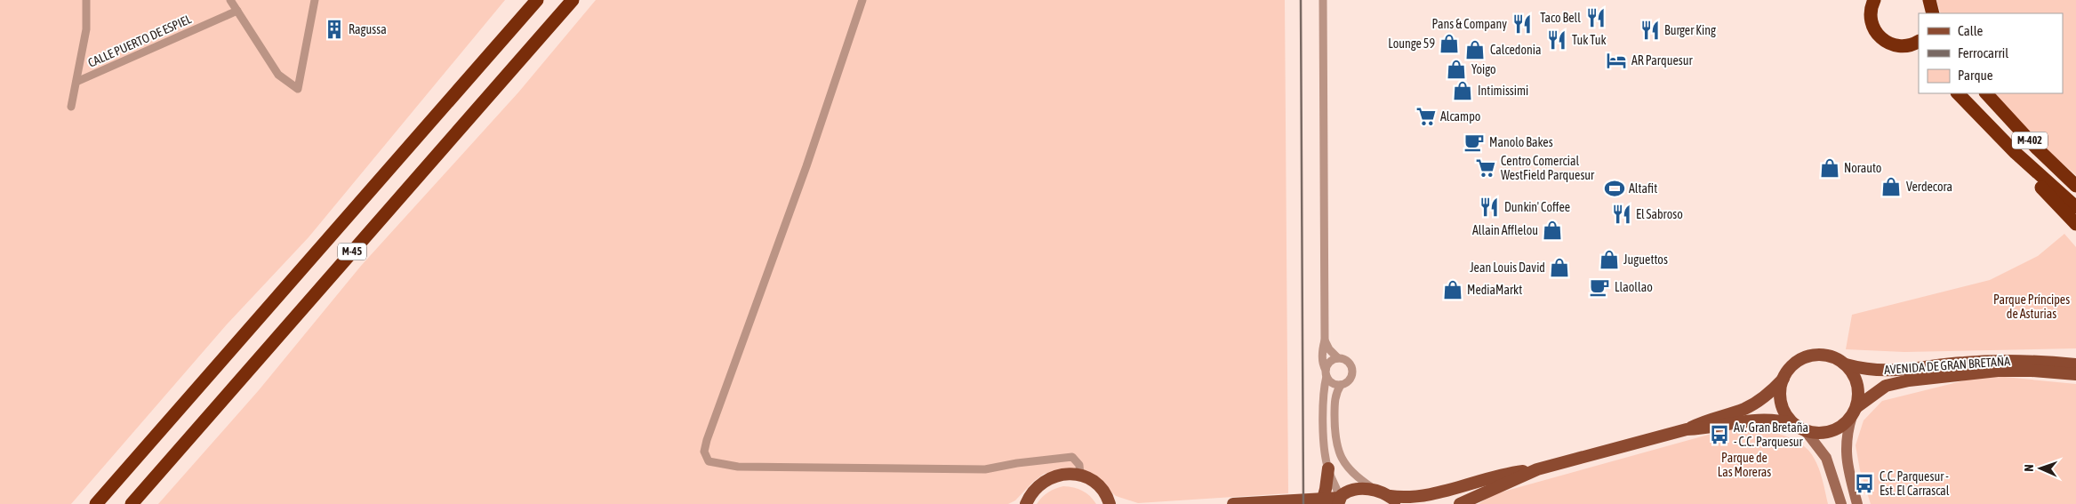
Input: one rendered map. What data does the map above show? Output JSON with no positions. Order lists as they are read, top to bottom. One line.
{"streets":{"highway":["M-402","M-45"],"main road":["AVENIDA DE GRAN BRETAÑA"],"street":["CALLE PUERTO DE ESPIEL"]},"parks":["Parque Príncipes de Asturias","Parque de Las Moreras"],"places":{"restaurant":["Taco Bell","Pans & Company","Burger King","Tuk Tuk","Dunkin' Coffee","El Sabroso"],"building":["Ragussa"],"shop":["Lounge 59","Calcedonia","Yoigo","Intimissimi","Norauto","Verdecora","Allain Afflelou","Juguettos","Jean Louis David","MediaMarkt"],"hotel":["AR Parquesur"],"supermarket":["Alcampo","Centro Comercial WestField Parquesur"],"cafe":["Manolo Bakes","Llaollao"],"sports":["Altafit"],"bus stop":["Av. Gran Bretaña - C.C. Parquesur","C.C. Parquesur - Est. El Carrascal"]},"legend":["Calle","Ferrocarril","Parque"],"north":"left"}
